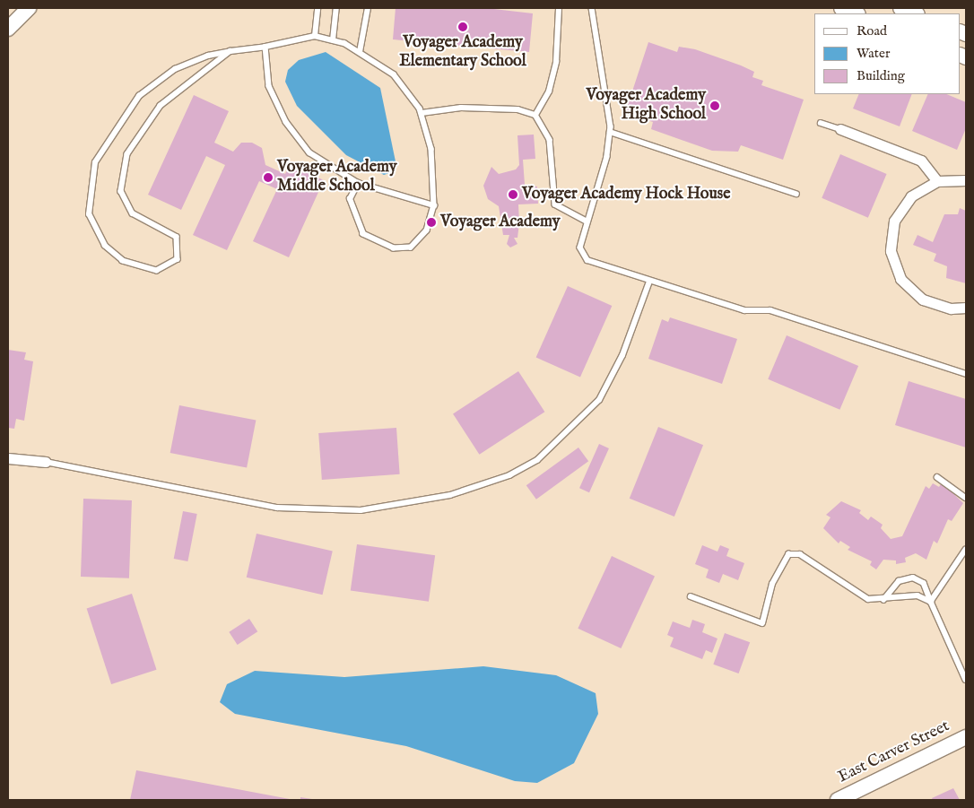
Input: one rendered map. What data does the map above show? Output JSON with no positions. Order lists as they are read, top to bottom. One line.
{"streets":{"street":["East Carver Street"]},"places":["Voyager Academy Elementary School","Voyager Academy High School","Voyager Academy Middle School","Voyager Academy Hock House","Voyager Academy"],"legend":["Road","Water","Building"]}
